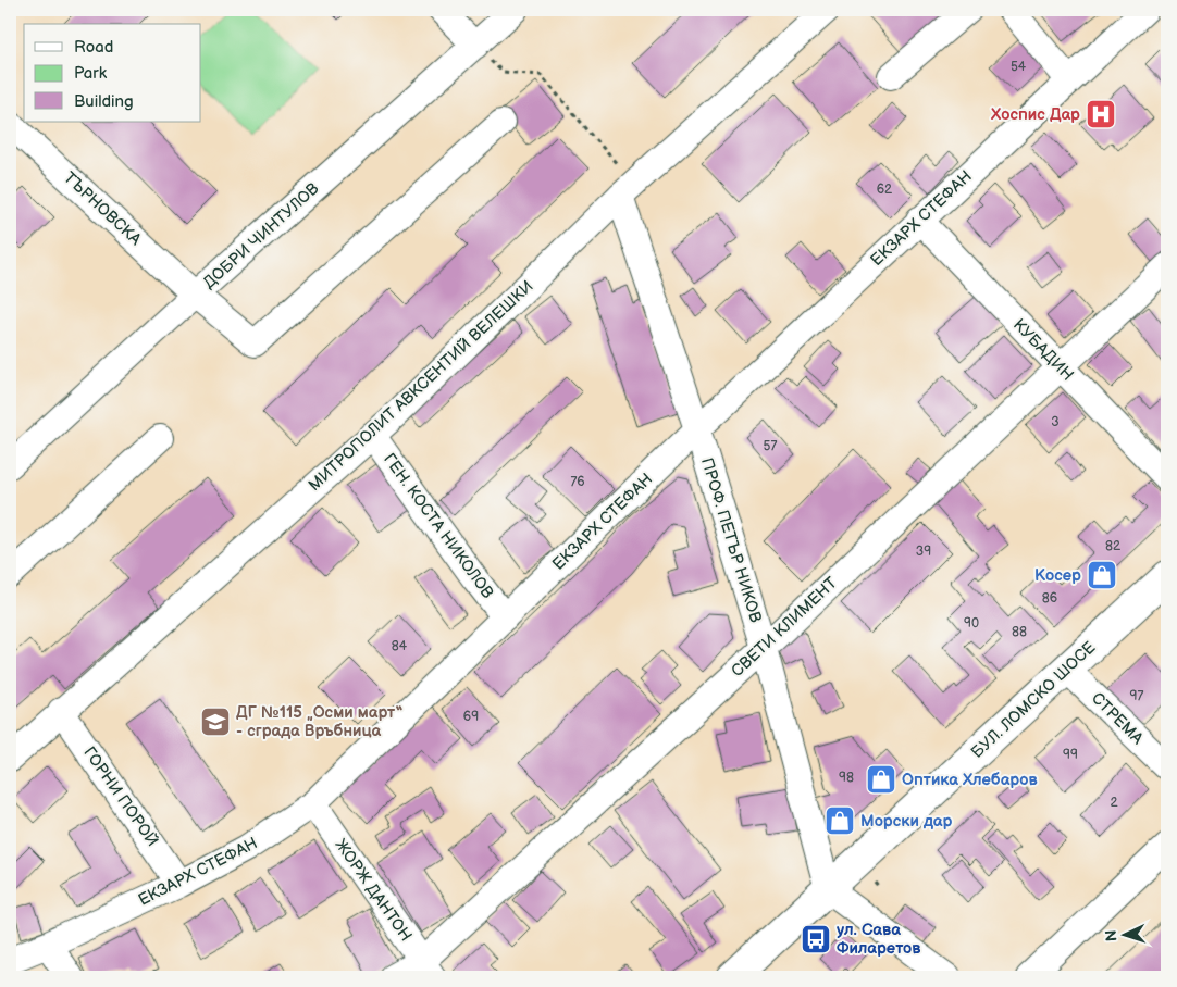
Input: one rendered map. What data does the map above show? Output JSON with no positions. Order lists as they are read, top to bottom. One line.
{"streets":{"main road":["БУЛ. ЛОМСКО ШОСЕ"],"street":["ТЪРНОВСКА","ЕКЗАРХ СТЕФАН","ДОБРИ ЧИНТУЛОВ","КУБАДИН","МИТРОПОЛИТ АВКСЕНТИЙ ВЕЛЕШКИ","ГЕН. КОСТА НИКОЛОВ","ПРОФ. ПЕТЪР НИКОВ","СВЕТИ КЛИМЕНТ","СТРЕМА","ГОРНИ ПОРОЙ","ЖОРЖ ДАНТОН"]},"crossings":[["ТЪРНОВСКА","ДОБРИ ЧИНТУЛОВ"],["ЕКЗАРХ СТЕФАН","КУБАДИН"],["ЕКЗАРХ СТЕФАН","ГЕН. КОСТА НИКОЛОВ"],["ЕКЗАРХ СТЕФАН","ПРОФ. ПЕТЪР НИКОВ"],["ЕКЗАРХ СТЕФАН","ГОРНИ ПОРОЙ"],["ЕКЗАРХ СТЕФАН","ЖОРЖ ДАНТОН"],["КУБАДИН","СВЕТИ КЛИМЕНТ"],["МИТРОПОЛИТ АВКСЕНТИЙ ВЕЛЕШКИ","ГЕН. КОСТА НИКОЛОВ"],["МИТРОПОЛИТ АВКСЕНТИЙ ВЕЛЕШКИ","ПРОФ. ПЕТЪР НИКОВ"],["МИТРОПОЛИТ АВКСЕНТИЙ ВЕЛЕШКИ","ГОРНИ ПОРОЙ"],["ПРОФ. ПЕТЪР НИКОВ","СВЕТИ КЛИМЕНТ"],["ПРОФ. ПЕТЪР НИКОВ","БУЛ. ЛОМСКО ШОСЕ"],["СВЕТИ КЛИМЕНТ","ЖОРЖ ДАНТОН"],["БУЛ. ЛОМСКО ШОСЕ","СТРЕМА"]],"places":{"hospital":["Хоспис Дар"],"shop":["Косер","Оптика Хлебаров","Морски дар"],"school or university":["ДГ №115 „Осми март“ - сграда Връбница"],"bus stop":["ул. Сава Филаретов"]},"house_numbers":["54","62","3","57","76","82","39","86","90","88","84","97","69","99","98","2"],"legend":["Road","Park","Building"],"north":"left"}
